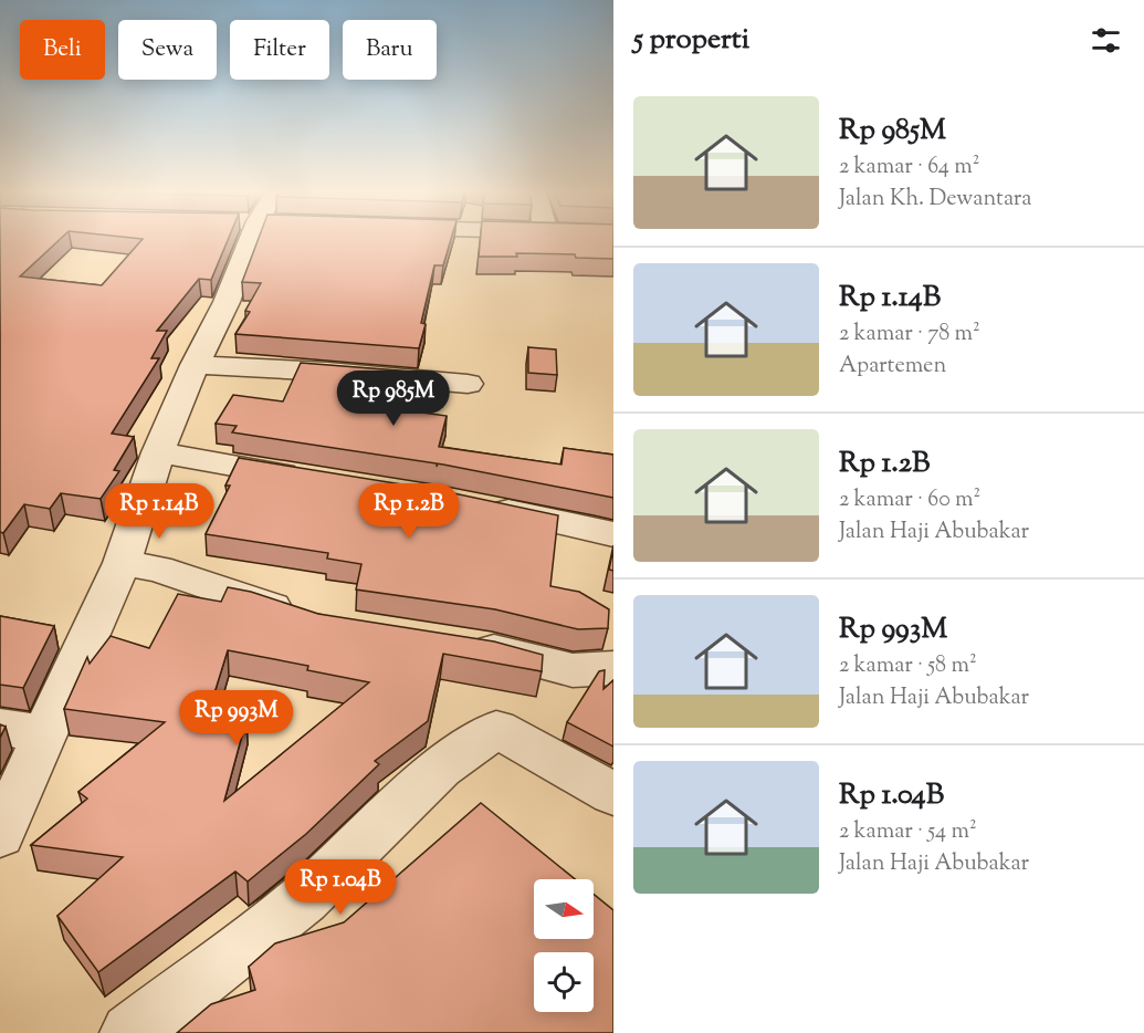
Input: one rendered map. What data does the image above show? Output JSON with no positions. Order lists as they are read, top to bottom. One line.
{"north":"right","page":{"heading":"5 properti","chip":["Beli","Sewa","Filter","Baru"],"list":[{"name":"Rp 985M","note":"2 kamar · 64 m² · Jalan Kh. Dewantara"},{"name":"Rp 1.14B","note":"2 kamar · 78 m² · Apartemen"},{"name":"Rp 1.2B","note":"2 kamar · 60 m² · Jalan Haji Abubakar"},{"name":"Rp 993M","note":"2 kamar · 58 m² · Jalan Haji Abubakar"},{"name":"Rp 1.04B","note":"2 kamar · 54 m² · Jalan Haji Abubakar"}],"price":["Rp 985M","Rp 1.14B","Rp 1.2B","Rp 993M","Rp 1.04B"]}}
